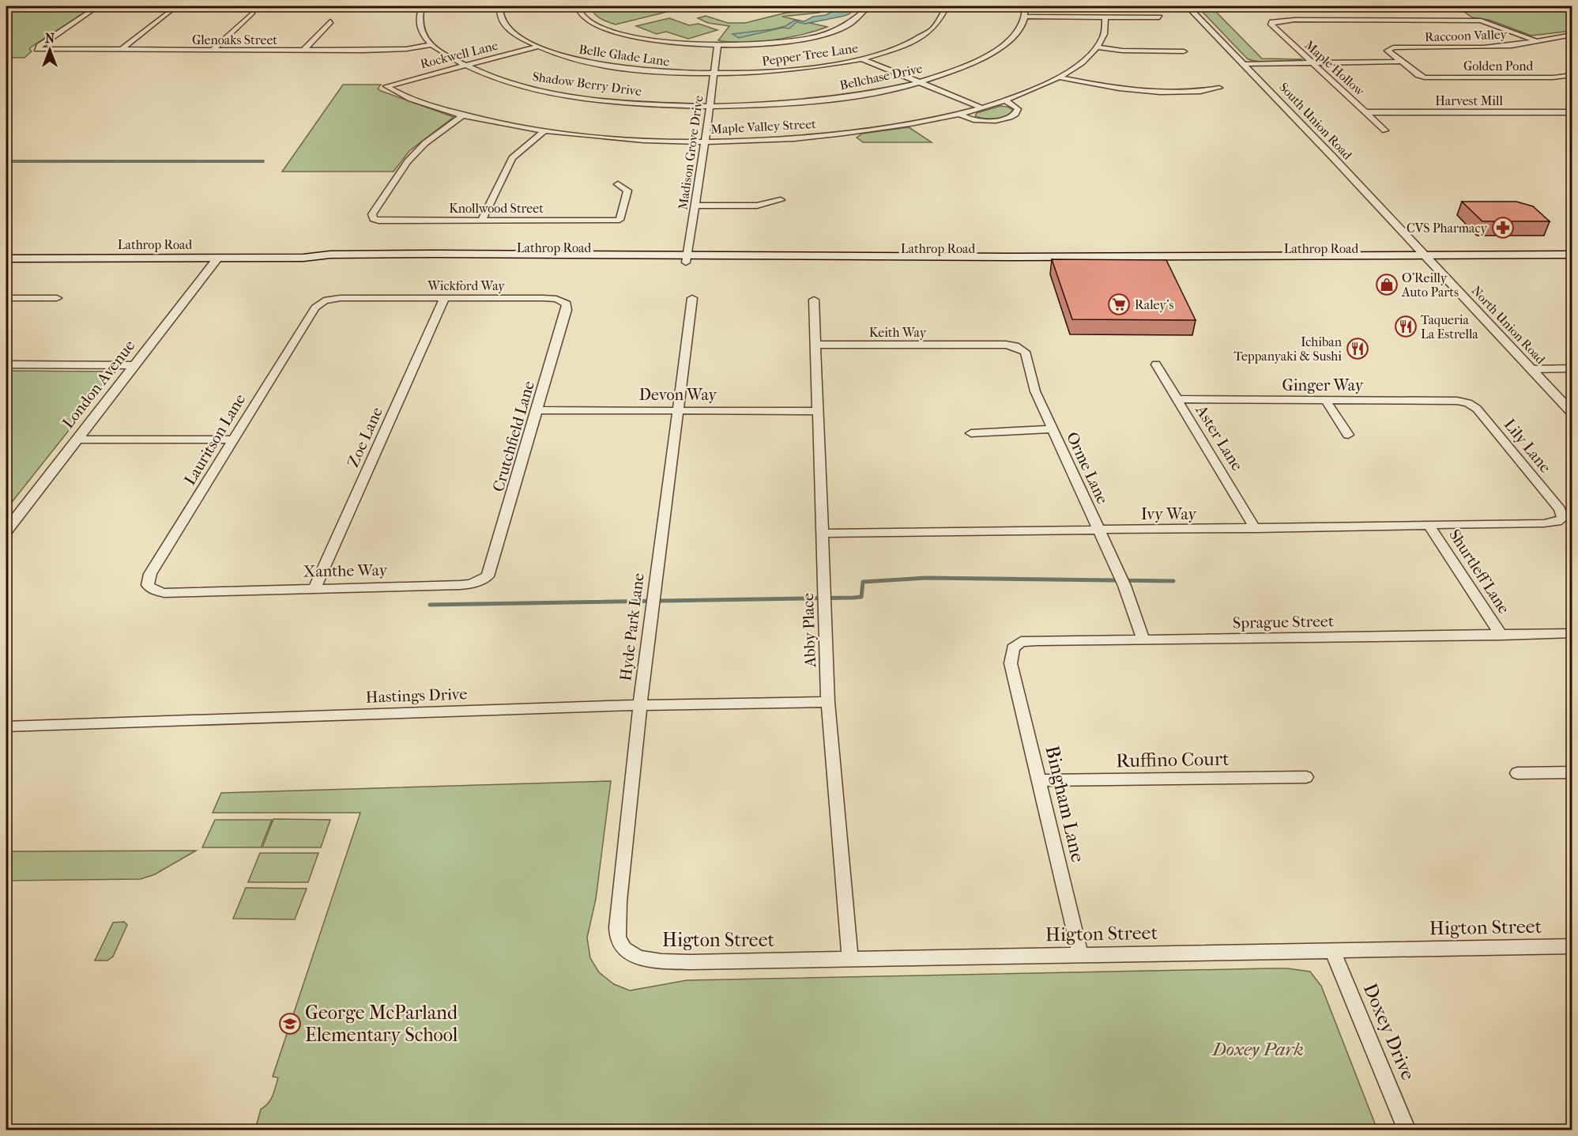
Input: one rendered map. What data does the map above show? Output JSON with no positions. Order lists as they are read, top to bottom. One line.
{"streets":{"main road":["Lathrop Road"],"street":["Raccoon Valley","Glenoaks Street","Rockwell Lane","Pepper Tree Lane","Belle Glade Lane","Golden Pond","Maple Hollow","Bellchase Drive","Shadow Berry Drive","Harvest Mill","South Union Road","Maple Valley Street","Madison Grove Drive","Knollwood Street","Wickford Way","North Union Road","Keith Way","London Avenue","Ginger Way","Devon Way","Crutchfield Lane","Zoe Lane","Aster Lane","Lauritson Lane","Lily Lane","Orme Lane","Ivy Way","Xanthe Way","Shurtleff Lane","Sprague Street","Hyde Park Lane","Abby Place","Hastings Drive","Ruffino Court","Bingham Lane","Higton Street","Doxey Drive"]},"crossings":[["Raccoon Valley","Golden Pond"],["Raccoon Valley","Maple Hollow"],["Glenoaks Street","Shadow Berry Drive"],["Rockwell Lane","Belle Glade Lane"],["Rockwell Lane","Shadow Berry Drive"],["Rockwell Lane","Maple Valley Street"],["Pepper Tree Lane","Belle Glade Lane"],["Pepper Tree Lane","Madison Grove Drive"],["Belle Glade Lane","Madison Grove Drive"],["Maple Hollow","Harvest Mill"],["Bellchase Drive","Shadow Berry Drive"],["Bellchase Drive","Madison Grove Drive"],["Shadow Berry Drive","Madison Grove Drive"],["South Union Road","Lathrop Road"],["South Union Road","North Union Road"],["Maple Valley Street","Madison Grove Drive"],["Maple Valley Street","Knollwood Street"],["Madison Grove Drive","Lathrop Road"],["Lathrop Road","North Union Road"],["Lathrop Road","London Avenue"],["Wickford Way","Crutchfield Lane"],["Wickford Way","Zoe Lane"],["Wickford Way","Lauritson Lane"],["Keith Way","Orme Lane"],["Keith Way","Abby Place"],["Ginger Way","Aster Lane"],["Ginger Way","Lily Lane"],["Devon Way","Crutchfield Lane"],["Devon Way","Hyde Park Lane"],["Devon Way","Abby Place"],["Crutchfield Lane","Xanthe Way"],["Zoe Lane","Xanthe Way"],["Aster Lane","Ivy Way"],["Lauritson Lane","Xanthe Way"],["Lily Lane","Ivy Way"],["Orme Lane","Ivy Way"],["Orme Lane","Sprague Street"],["Ivy Way","Shurtleff Lane"],["Ivy Way","Abby Place"],["Shurtleff Lane","Sprague Street"],["Sprague Street","Bingham Lane"],["Hyde Park Lane","Hastings Drive"],["Hyde Park Lane","Higton Street"],["Abby Place","Hastings Drive"],["Abby Place","Higton Street"],["Ruffino Court","Bingham Lane"],["Bingham Lane","Higton Street"],["Higton Street","Doxey Drive"]],"parks":["Doxey Park"],"places":{"pharmacy":["CVS Pharmacy"],"shop":["O'Reilly Auto Parts"],"supermarket":["Raley's"],"restaurant":["Taqueria La Estrella","Ichiban Teppanyaki & Sushi"],"school or university":["George McParland Elementary School"]},"north":"top"}
